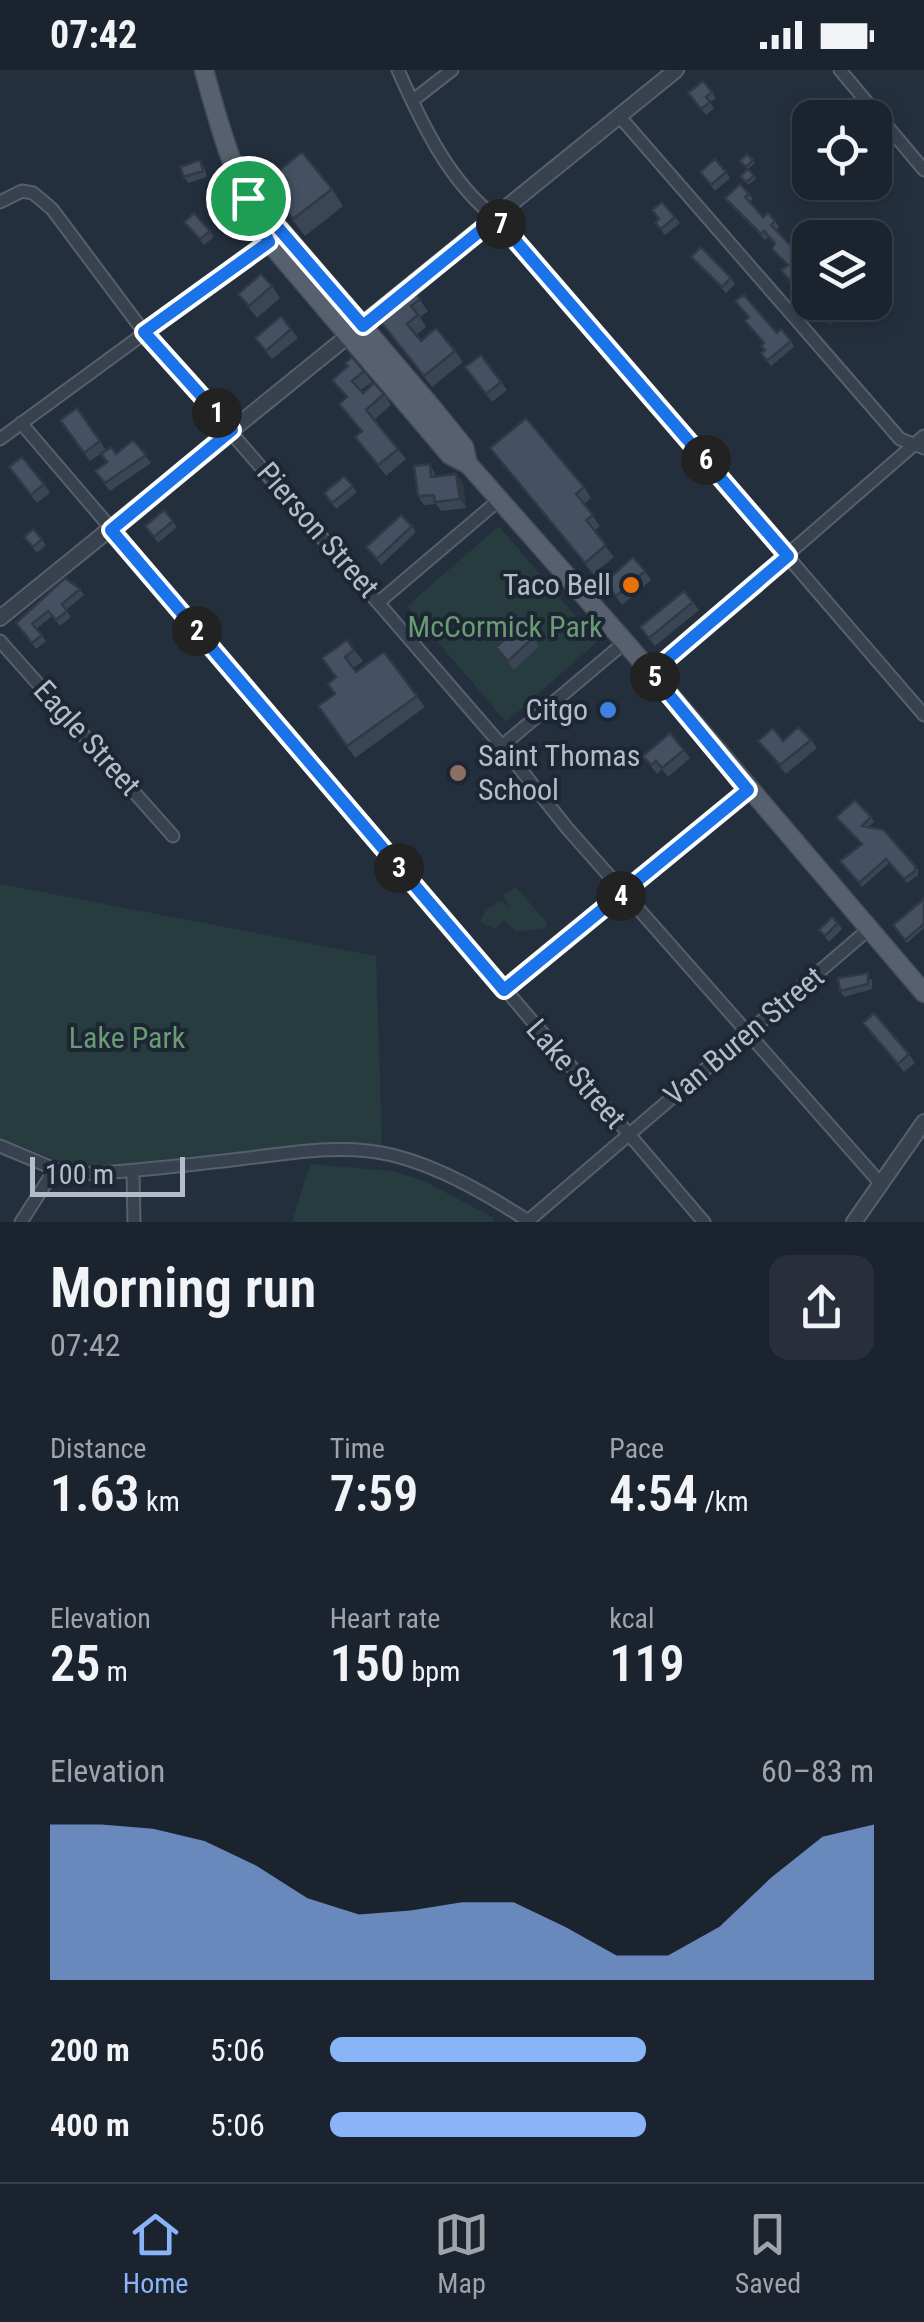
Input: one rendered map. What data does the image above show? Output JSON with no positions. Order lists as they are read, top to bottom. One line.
{"streets":{"street":["Pierson Street","Eagle Street","Van Buren Street","Lake Street"]},"crossings":[["Pierson Street","Van Buren Street"],["Van Buren Street","Lake Street"]],"parks":["McCormick Park","Lake Park"],"places":["Taco Bell","Citgo","Saint Thomas School"],"scale_bar":"100 m","page":{"status":"07:42","pins":["7","1","6","2","5","3","4"],"scale":"100 m","heading":["Morning run","07:42"],"stats":[["Distance","1.63 km"],["Time","7:59"],["Pace","4:54 /km"],["Elevation","25 m"],["Heart rate","150 bpm"],["kcal","119"]],"chart":["Elevation","60–83 m"],"list":[{"name":"200 m","note":"5:06"},{"name":"400 m","note":"5:06"}],"tabs":["Home","Map","Saved"]}}
